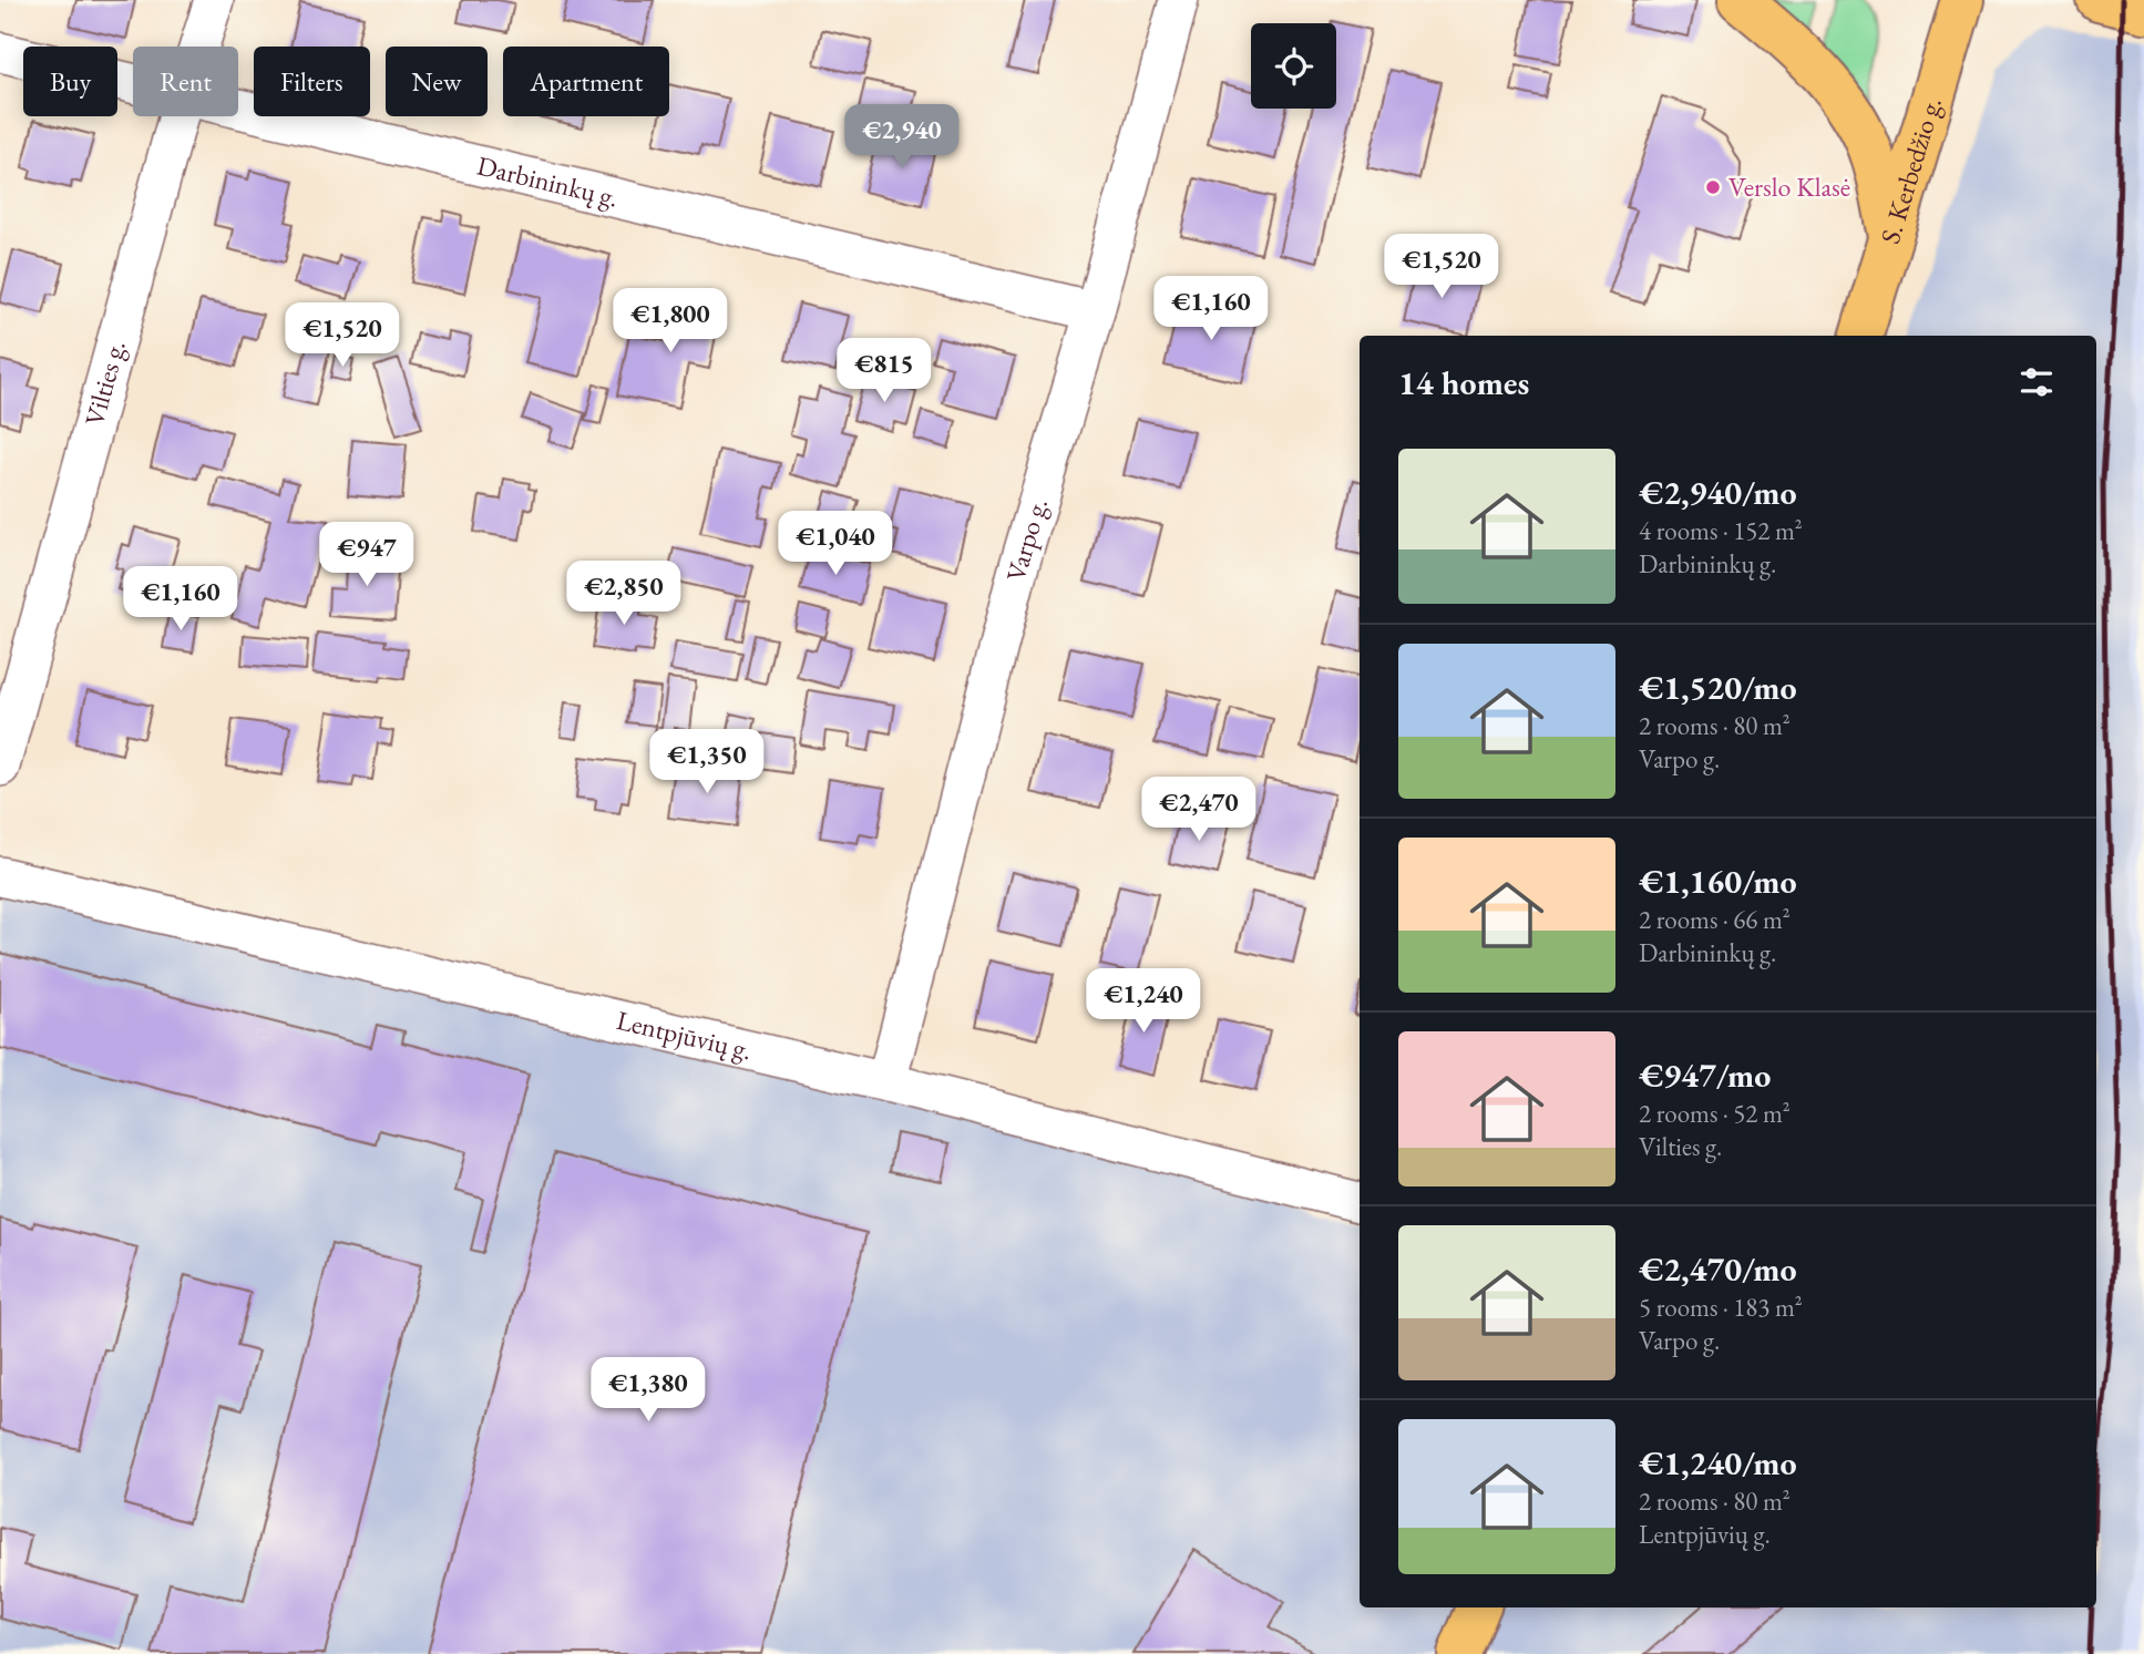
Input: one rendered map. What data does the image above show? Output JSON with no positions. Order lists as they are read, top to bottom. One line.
{"streets":{"main road":["S. Kerbedžio g."],"street":["Darbininkų g.","Vilties g.","Varpo g.","Lentpjūvių g."]},"crossings":[["Darbininkų g.","Varpo g."],["Varpo g.","Lentpjūvių g."]],"places":["Verslo Klasė"],"page":{"chip":["Buy","Rent","Filters","New","Apartment"],"price":["€2,940","€1,520","€1,160","€1,800","€1,520","€815","€1,040","€947","€2,850","€1,160","€1,350","€2,470","€1,240","€1,380"],"heading":"14 homes","list":[{"name":"€2,940/mo","note":"4 rooms · 152 m² · Darbininkų g."},{"name":"€1,520/mo","note":"2 rooms · 80 m² · Varpo g."},{"name":"€1,160/mo","note":"2 rooms · 66 m² · Darbininkų g."},{"name":"€947/mo","note":"2 rooms · 52 m² · Vilties g."},{"name":"€2,470/mo","note":"5 rooms · 183 m² · Varpo g."},{"name":"€1,240/mo","note":"2 rooms · 80 m² · Lentpjūvių g."}]}}
